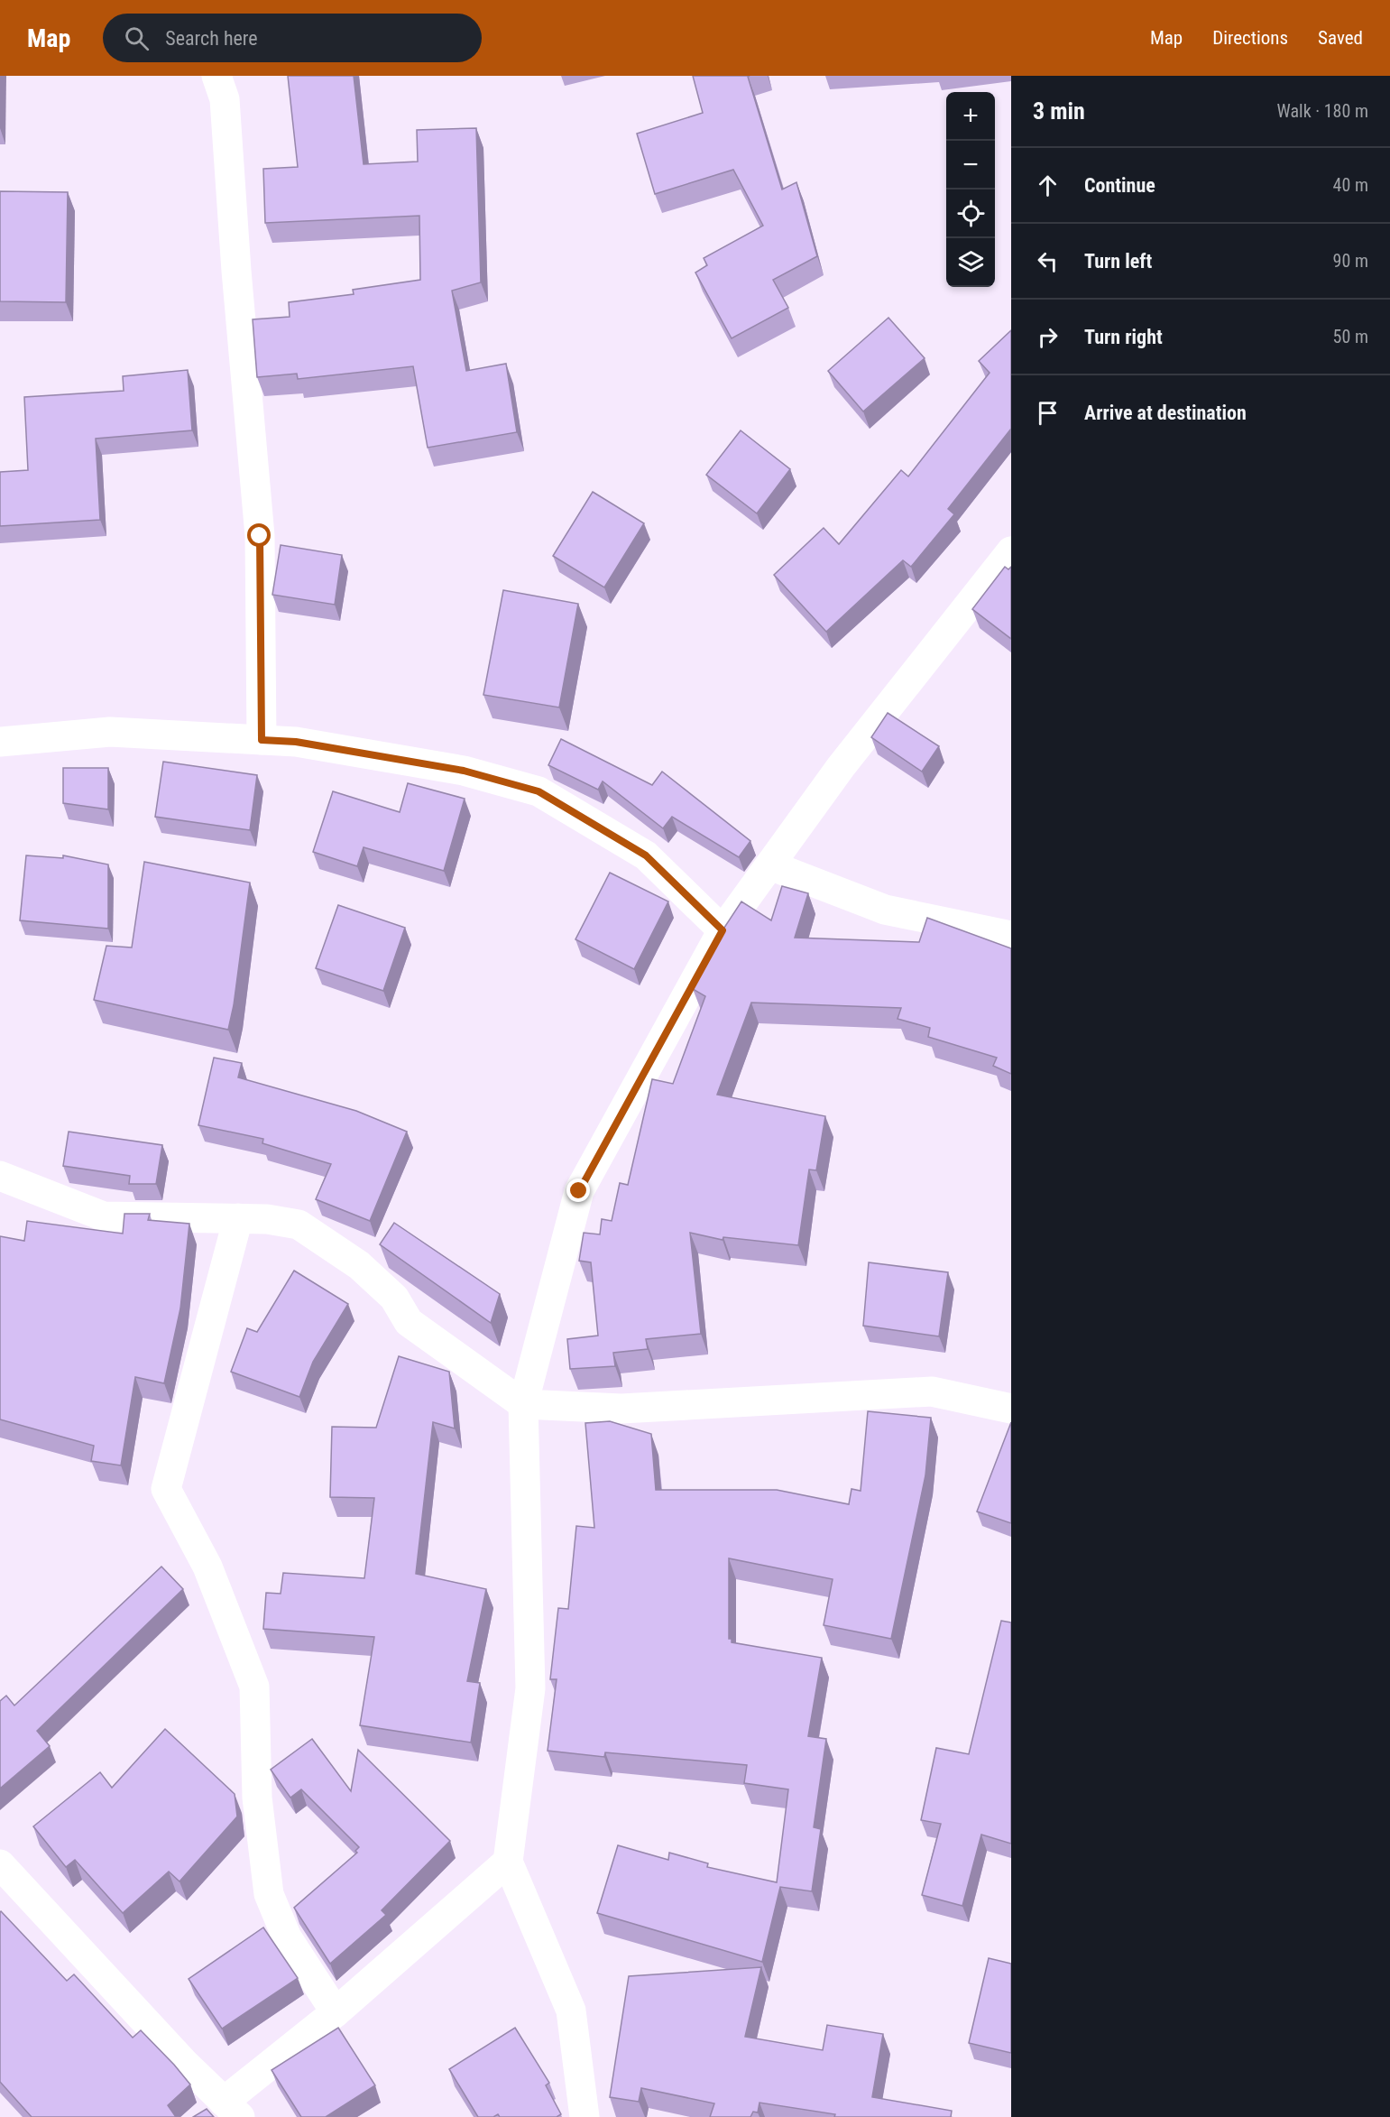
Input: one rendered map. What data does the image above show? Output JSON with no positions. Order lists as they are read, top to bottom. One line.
{"page":{"header":"Map","search":"Search here","nav":["Map","Directions","Saved"],"heading":["3 min","Walk · 180 m"],"map_buttons":["+","−"],"list":[["Continue","40 m"],["Turn left","90 m"],["Turn right","50 m"],"Arrive at destination"]}}
